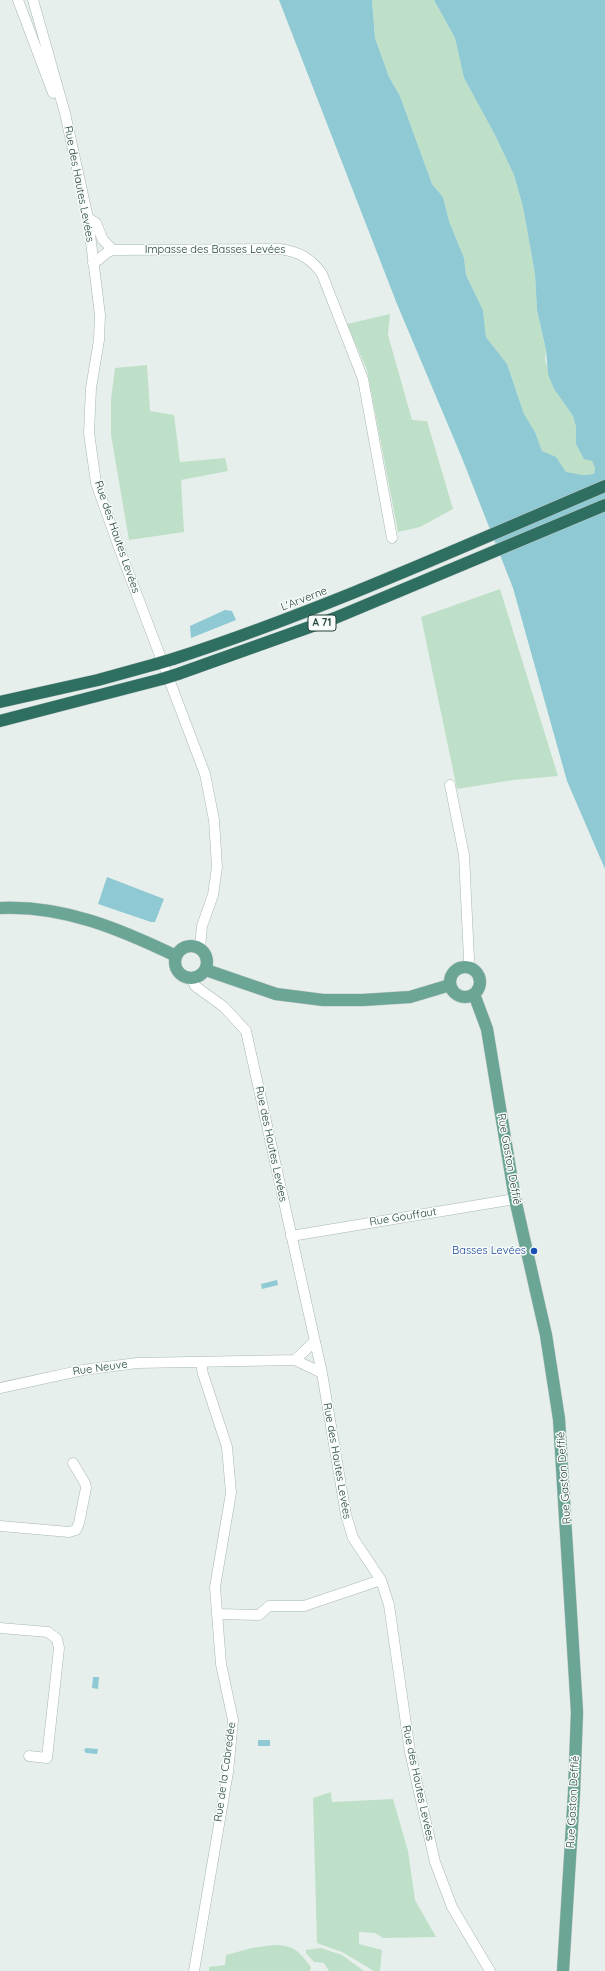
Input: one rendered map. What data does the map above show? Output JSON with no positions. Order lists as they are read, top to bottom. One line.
{"streets":{"highway":["L'Arverne","A 71"],"main road":["Rue Gaston Deffié"],"street":["Rue des Hautes Levées","Impasse des Basses Levées","Rue Gouffaut","Rue Neuve","Rue de la Cabredée"]},"crossings":[["Rue des Hautes Levées","Rue Gouffaut"],["Rue Gaston Deffié","Rue Gouffaut"],["Rue Neuve","Rue de la Cabredée"]],"places":["Basses Levées"]}
